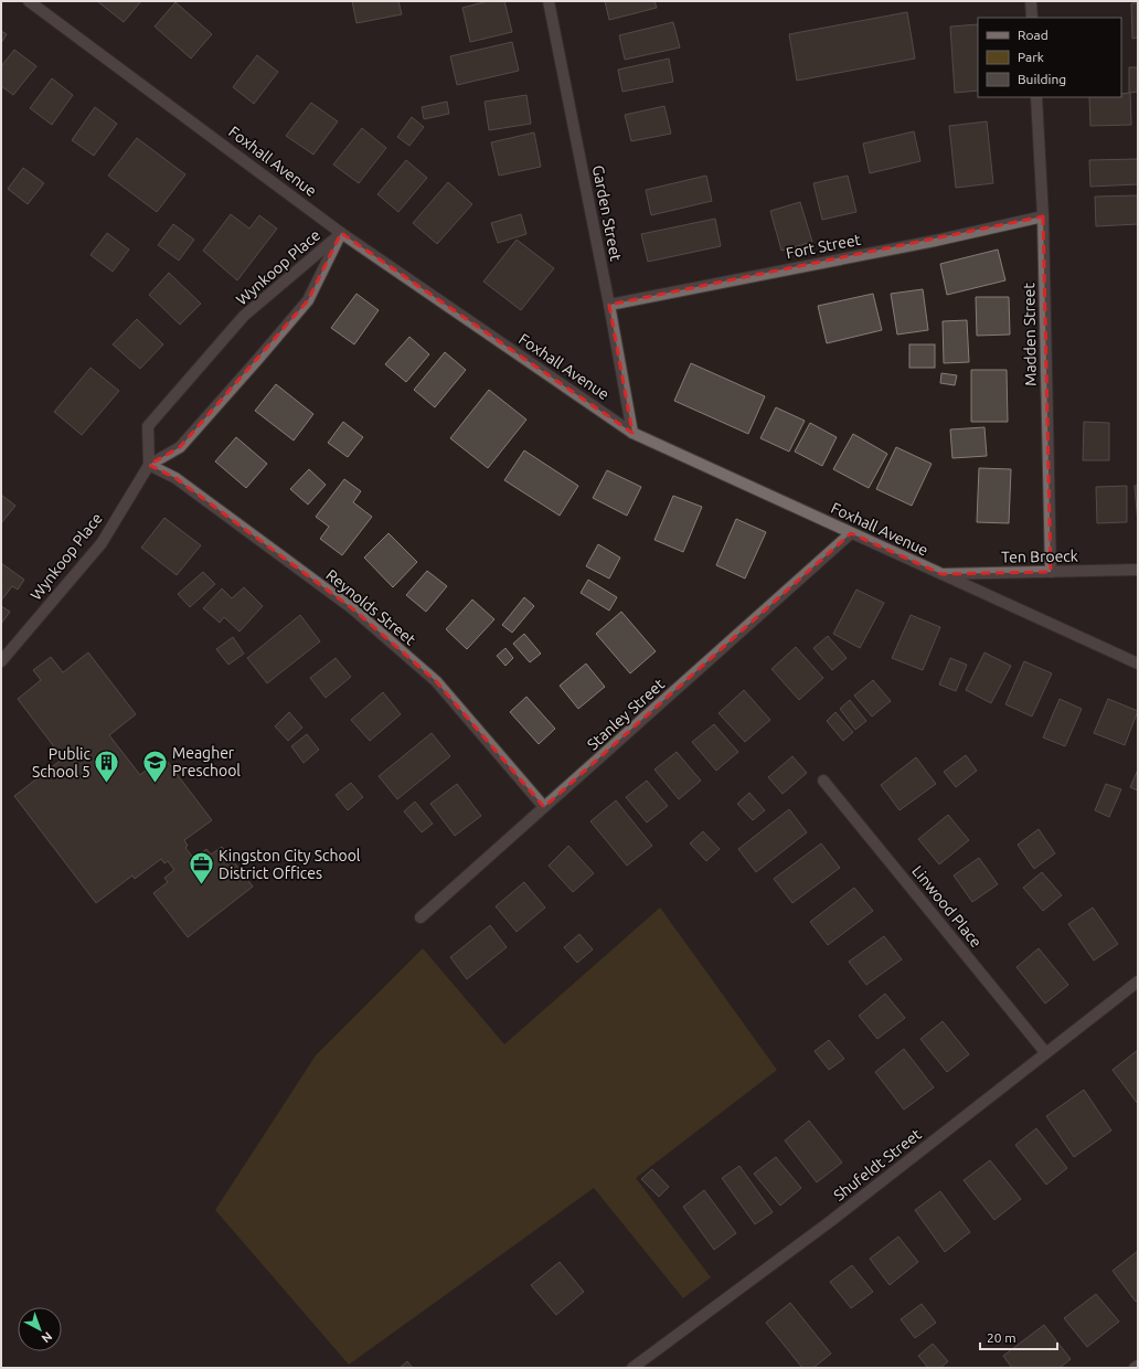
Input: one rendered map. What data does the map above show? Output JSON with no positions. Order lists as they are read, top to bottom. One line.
{"streets":{"street":["Foxhall Avenue","Garden Street","Fort Street","Wynkoop Place","Madden Street","Ten Broeck","Reynolds Street","Stanley Street","Linwood Place","Shufeldt Street"]},"crossings":[["Foxhall Avenue","Garden Street"],["Foxhall Avenue","Wynkoop Place"],["Foxhall Avenue","Ten Broeck"],["Foxhall Avenue","Stanley Street"],["Garden Street","Fort Street"],["Fort Street","Madden Street"],["Wynkoop Place","Reynolds Street"],["Madden Street","Ten Broeck"],["Reynolds Street","Stanley Street"],["Linwood Place","Shufeldt Street"]],"places":{"school or university":["Meagher Preschool"],"building":["Public School 5"],"office":["Kingston City School District Offices"]},"legend":["Road","Park","Building"],"scale_bar":"20 m","north":"bottom right"}
